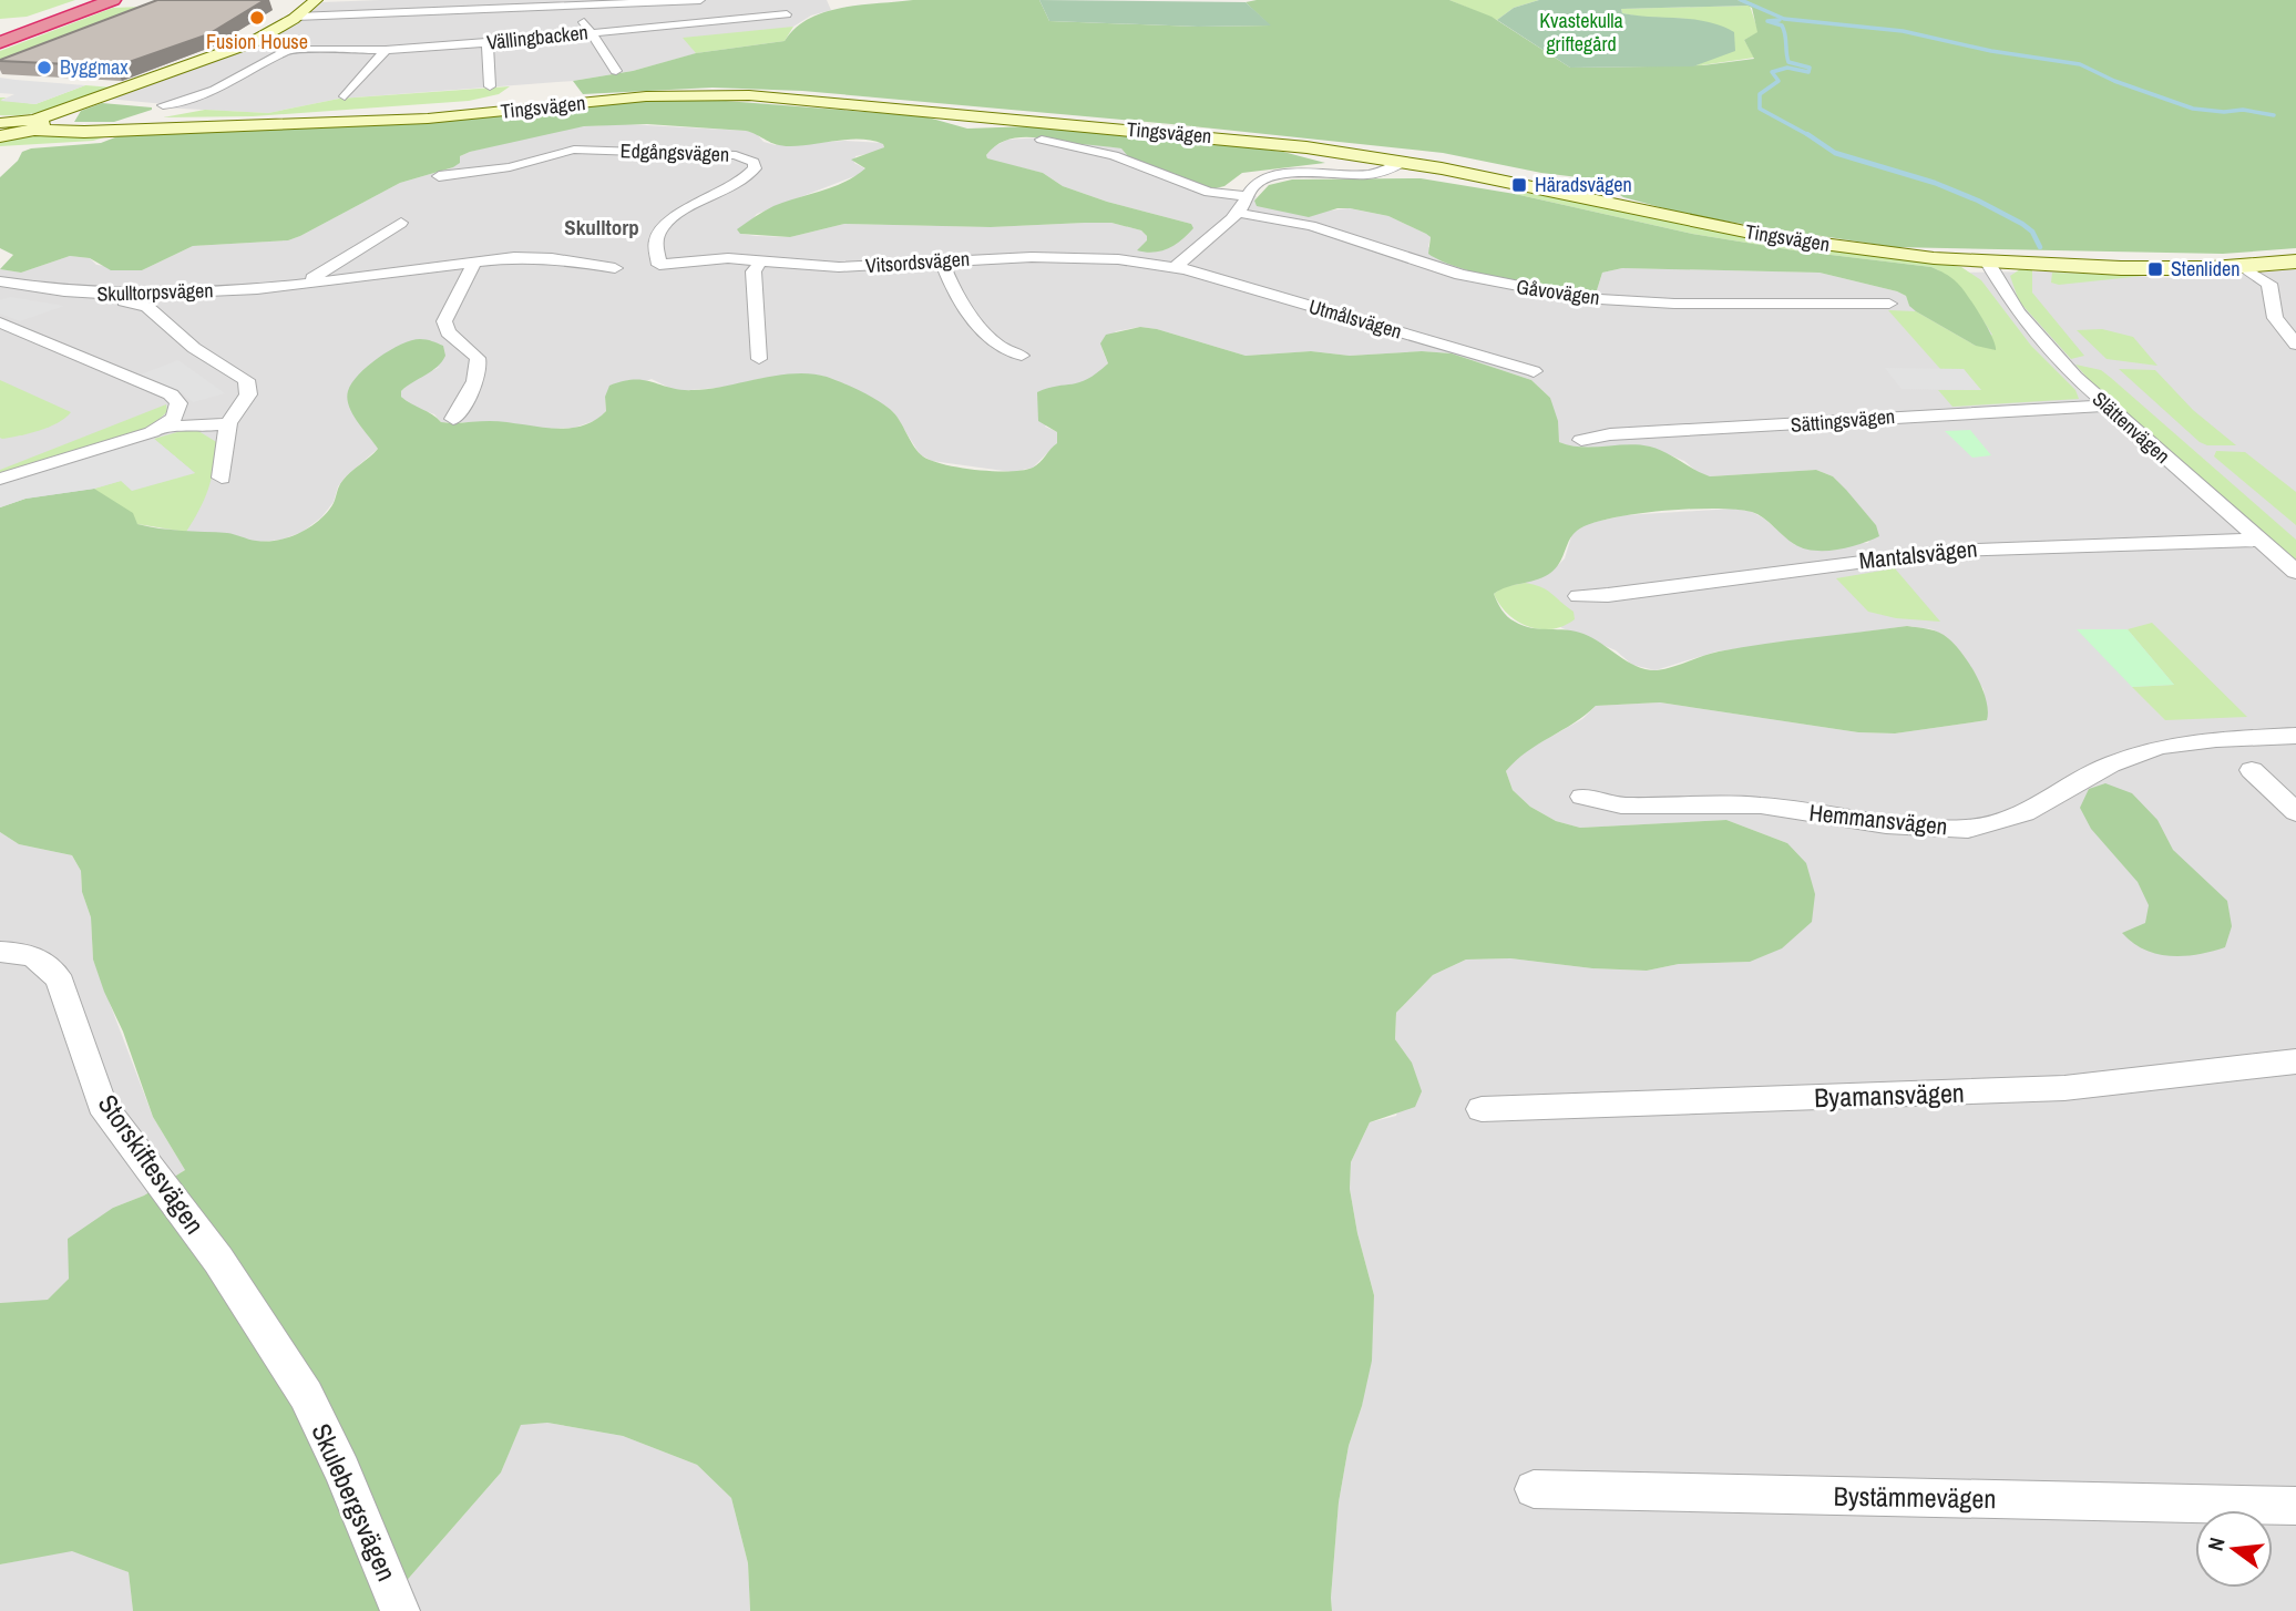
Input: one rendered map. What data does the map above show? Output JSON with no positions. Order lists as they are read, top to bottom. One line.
{"streets":{"street":["Vällingbacken","Tingsvägen","Edgångsvägen","Vitsordsvägen","Skulltorpsvägen","Gåvovägen","Utmålsvägen","Sättingsvägen","Slättenvägen","Mantalsvägen","Hemmansvägen","Byamansvägen","Storskiftesvägen","Bystämmevägen","Skulebergsvägen"]},"crossings":[["Tingsvägen","Slättenvägen"],["Edgångsvägen","Vitsordsvägen"],["Vitsordsvägen","Utmålsvägen"],["Sättingsvägen","Slättenvägen"],["Slättenvägen","Mantalsvägen"],["Storskiftesvägen","Skulebergsvägen"]],"districts":["Skulltorp"],"parks":["Kvastekulla griftegård"],"places":{"other":["Fusion House","Byggmax"],"transit":["Häradsvägen","Stenliden"]},"north":"left"}
